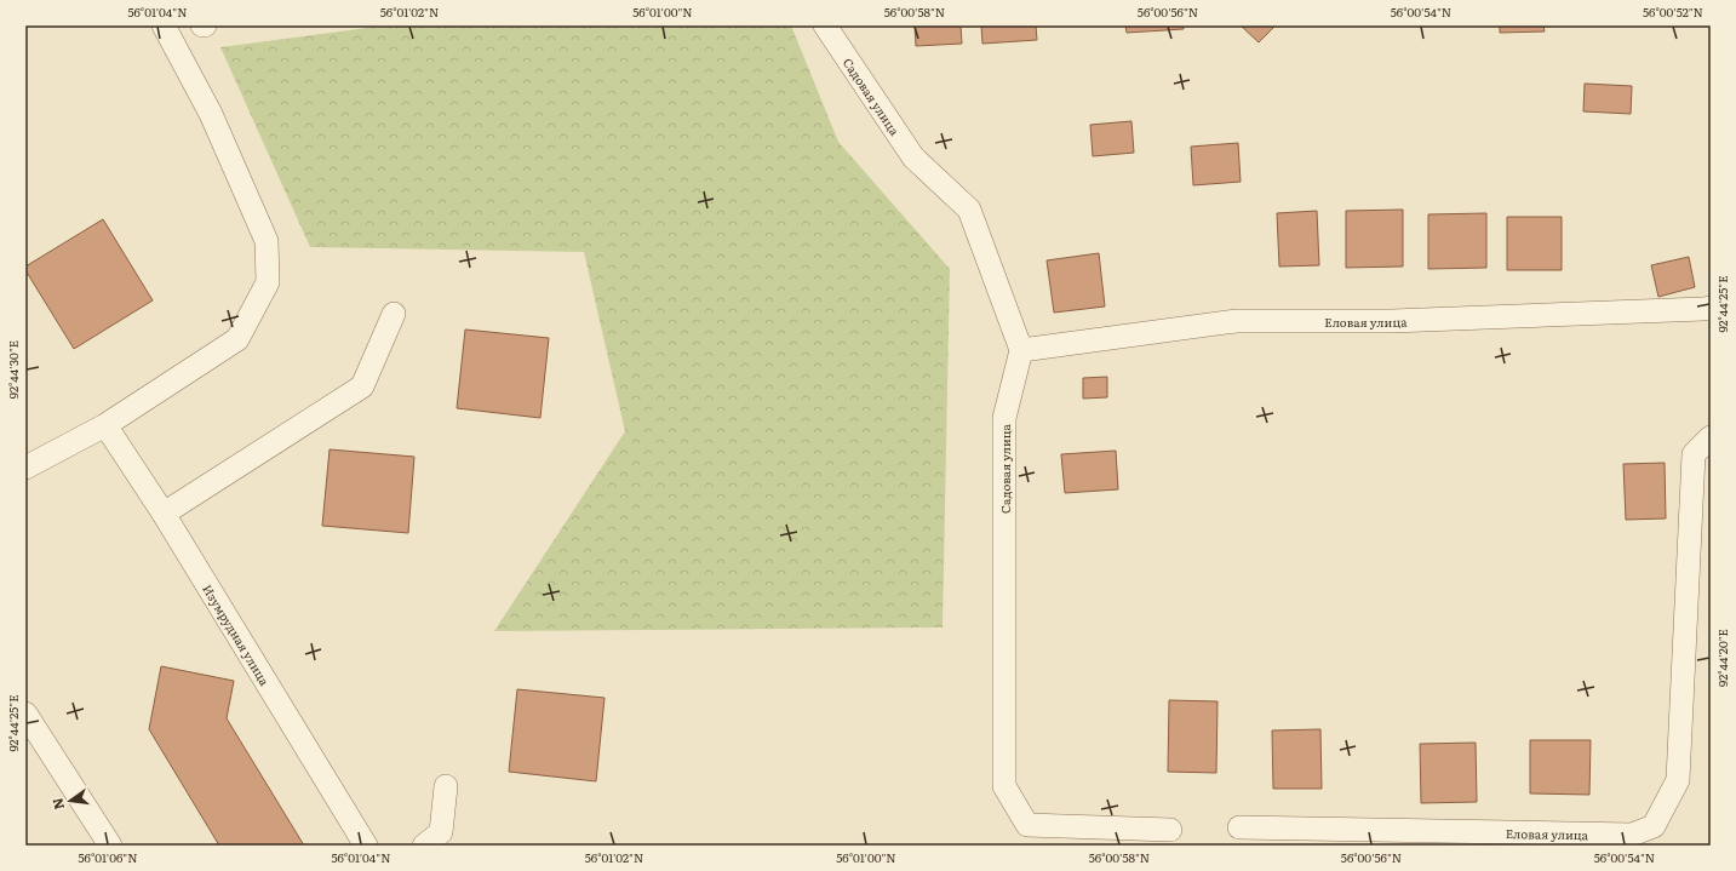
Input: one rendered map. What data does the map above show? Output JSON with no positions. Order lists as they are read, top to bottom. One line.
{"streets":{"street":["Садовая улица","Еловая улица","Изумрудная улица"]},"crossings":[["Садовая улица","Еловая улица"]],"north":"left","coordinates":["56°01'04\"N","56°01'02\"N","56°01'00\"N","56°00'58\"N","56°00'56\"N","56°00'54\"N","56°00'52\"N","92°44'25\"E","92°44'30\"E","92°44'20\"E","56°01'06\"N"]}
